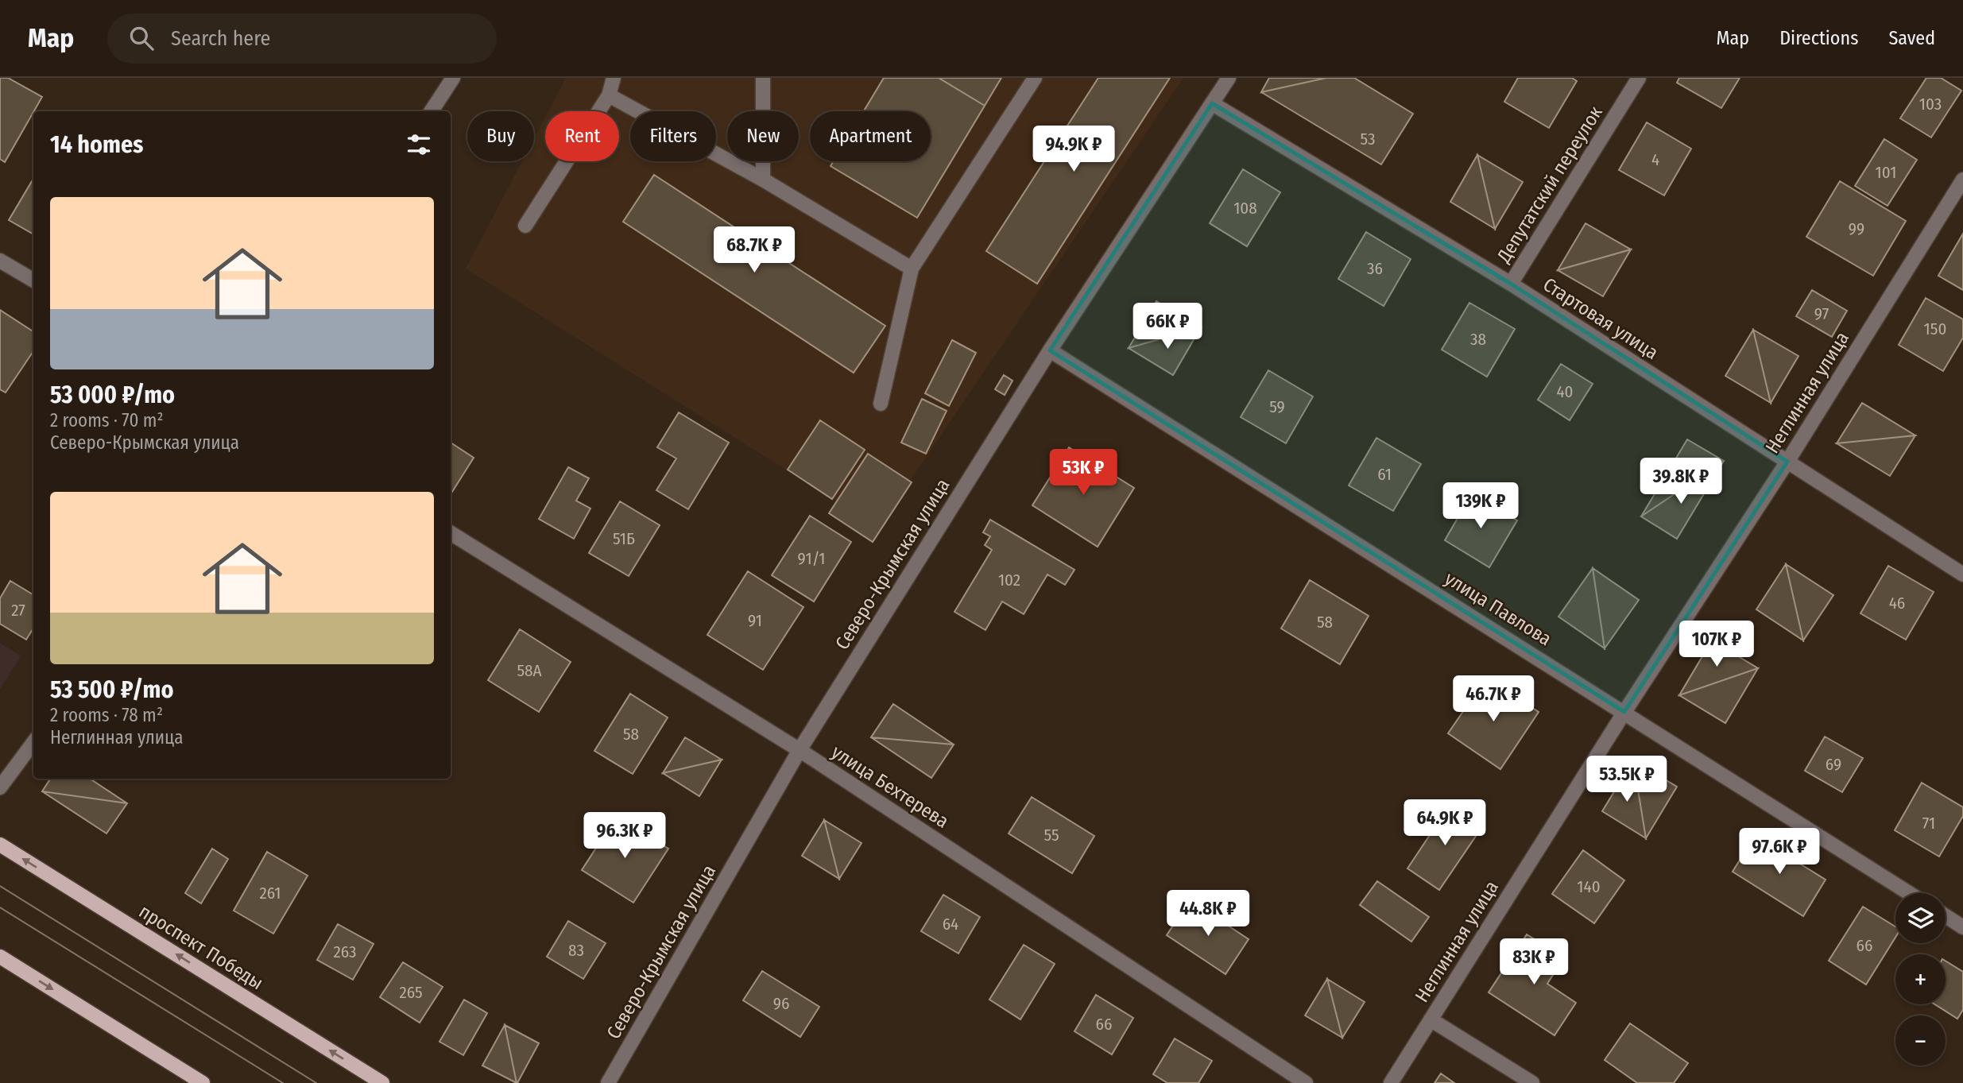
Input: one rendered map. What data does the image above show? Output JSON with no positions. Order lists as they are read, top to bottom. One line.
{"streets":{"main road":["проспект Победы"],"street":["Депутатский переулок","Стартовая улица","Неглинная улица","Северо-Крымская улица","улица Павлова","улица Бехтерева"]},"crossings":[["Депутатский переулок","Стартовая улица"],["Стартовая улица","Неглинная улица"],["Стартовая улица","Северо-Крымская улица"],["Неглинная улица","улица Павлова"],["Северо-Крымская улица","улица Павлова"],["Северо-Крымская улица","улица Бехтерева"]],"house_numbers":["103","53","4","101","108","99","36","97","150","38","40","59","61","51Б","91/1","102","46","27","91","58","58А","58","69","71","55","140","261","64","66","83","263","265","96","66"],"page":{"header":"Map","search":"Search here","nav":["Map","Directions","Saved"],"chip":["Buy","Rent","Filters","New","Apartment"],"heading":"14 homes","price":["94.9K ₽","68.7K ₽","66K ₽","53K ₽","39.8K ₽","139K ₽","107K ₽","46.7K ₽","53.5K ₽","64.9K ₽","96.3K ₽","97.6K ₽","44.8K ₽","83K ₽"],"list":[{"name":"53 000 ₽/mo","note":"2 rooms · 70 m² · Северо-Крымская улица"},{"name":"53 500 ₽/mo","note":"2 rooms · 78 m² · Неглинная улица"}],"map_buttons":["+","−"]}}
